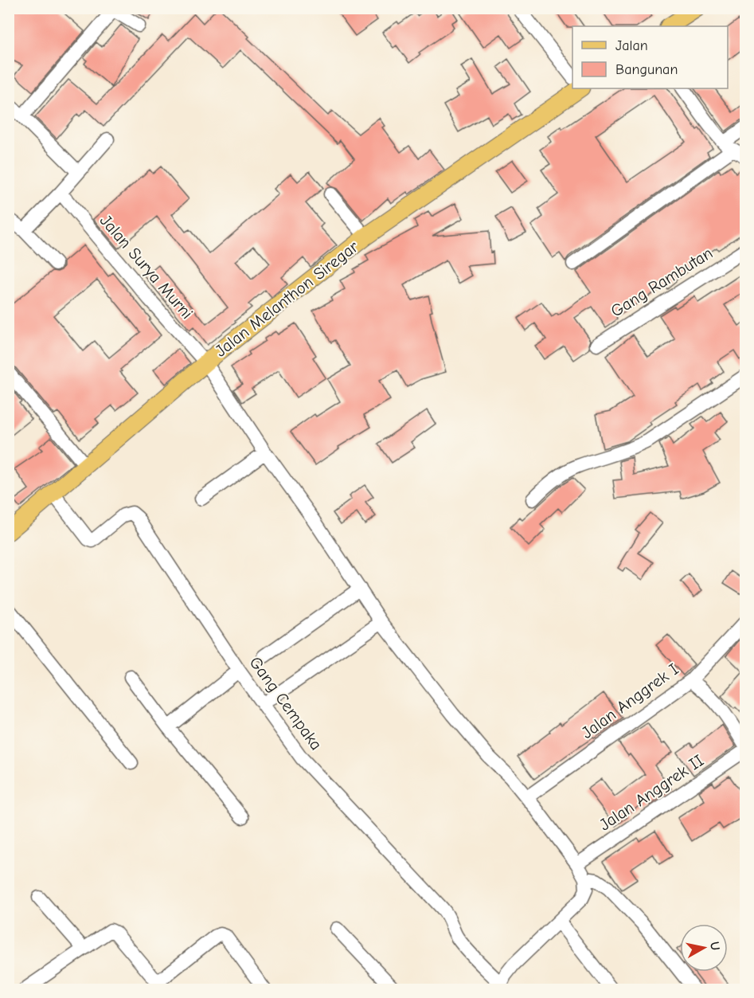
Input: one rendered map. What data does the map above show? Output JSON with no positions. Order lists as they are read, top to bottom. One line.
{"streets":{"main road":["Jalan Melanthon Siregar"],"street":["Jalan Surya Murni","Gang Rambutan","Jalan Anggrek I","Gang Cempaka","Jalan Anggrek II"]},"crossings":[["Jalan Surya Murni","Jalan Melanthon Siregar"],["Jalan Surya Murni","Jalan Anggrek I"],["Jalan Surya Murni","Jalan Anggrek II"],["Jalan Melanthon Siregar","Gang Cempaka"]],"legend":["Jalan","Bangunan"],"north":"right"}
